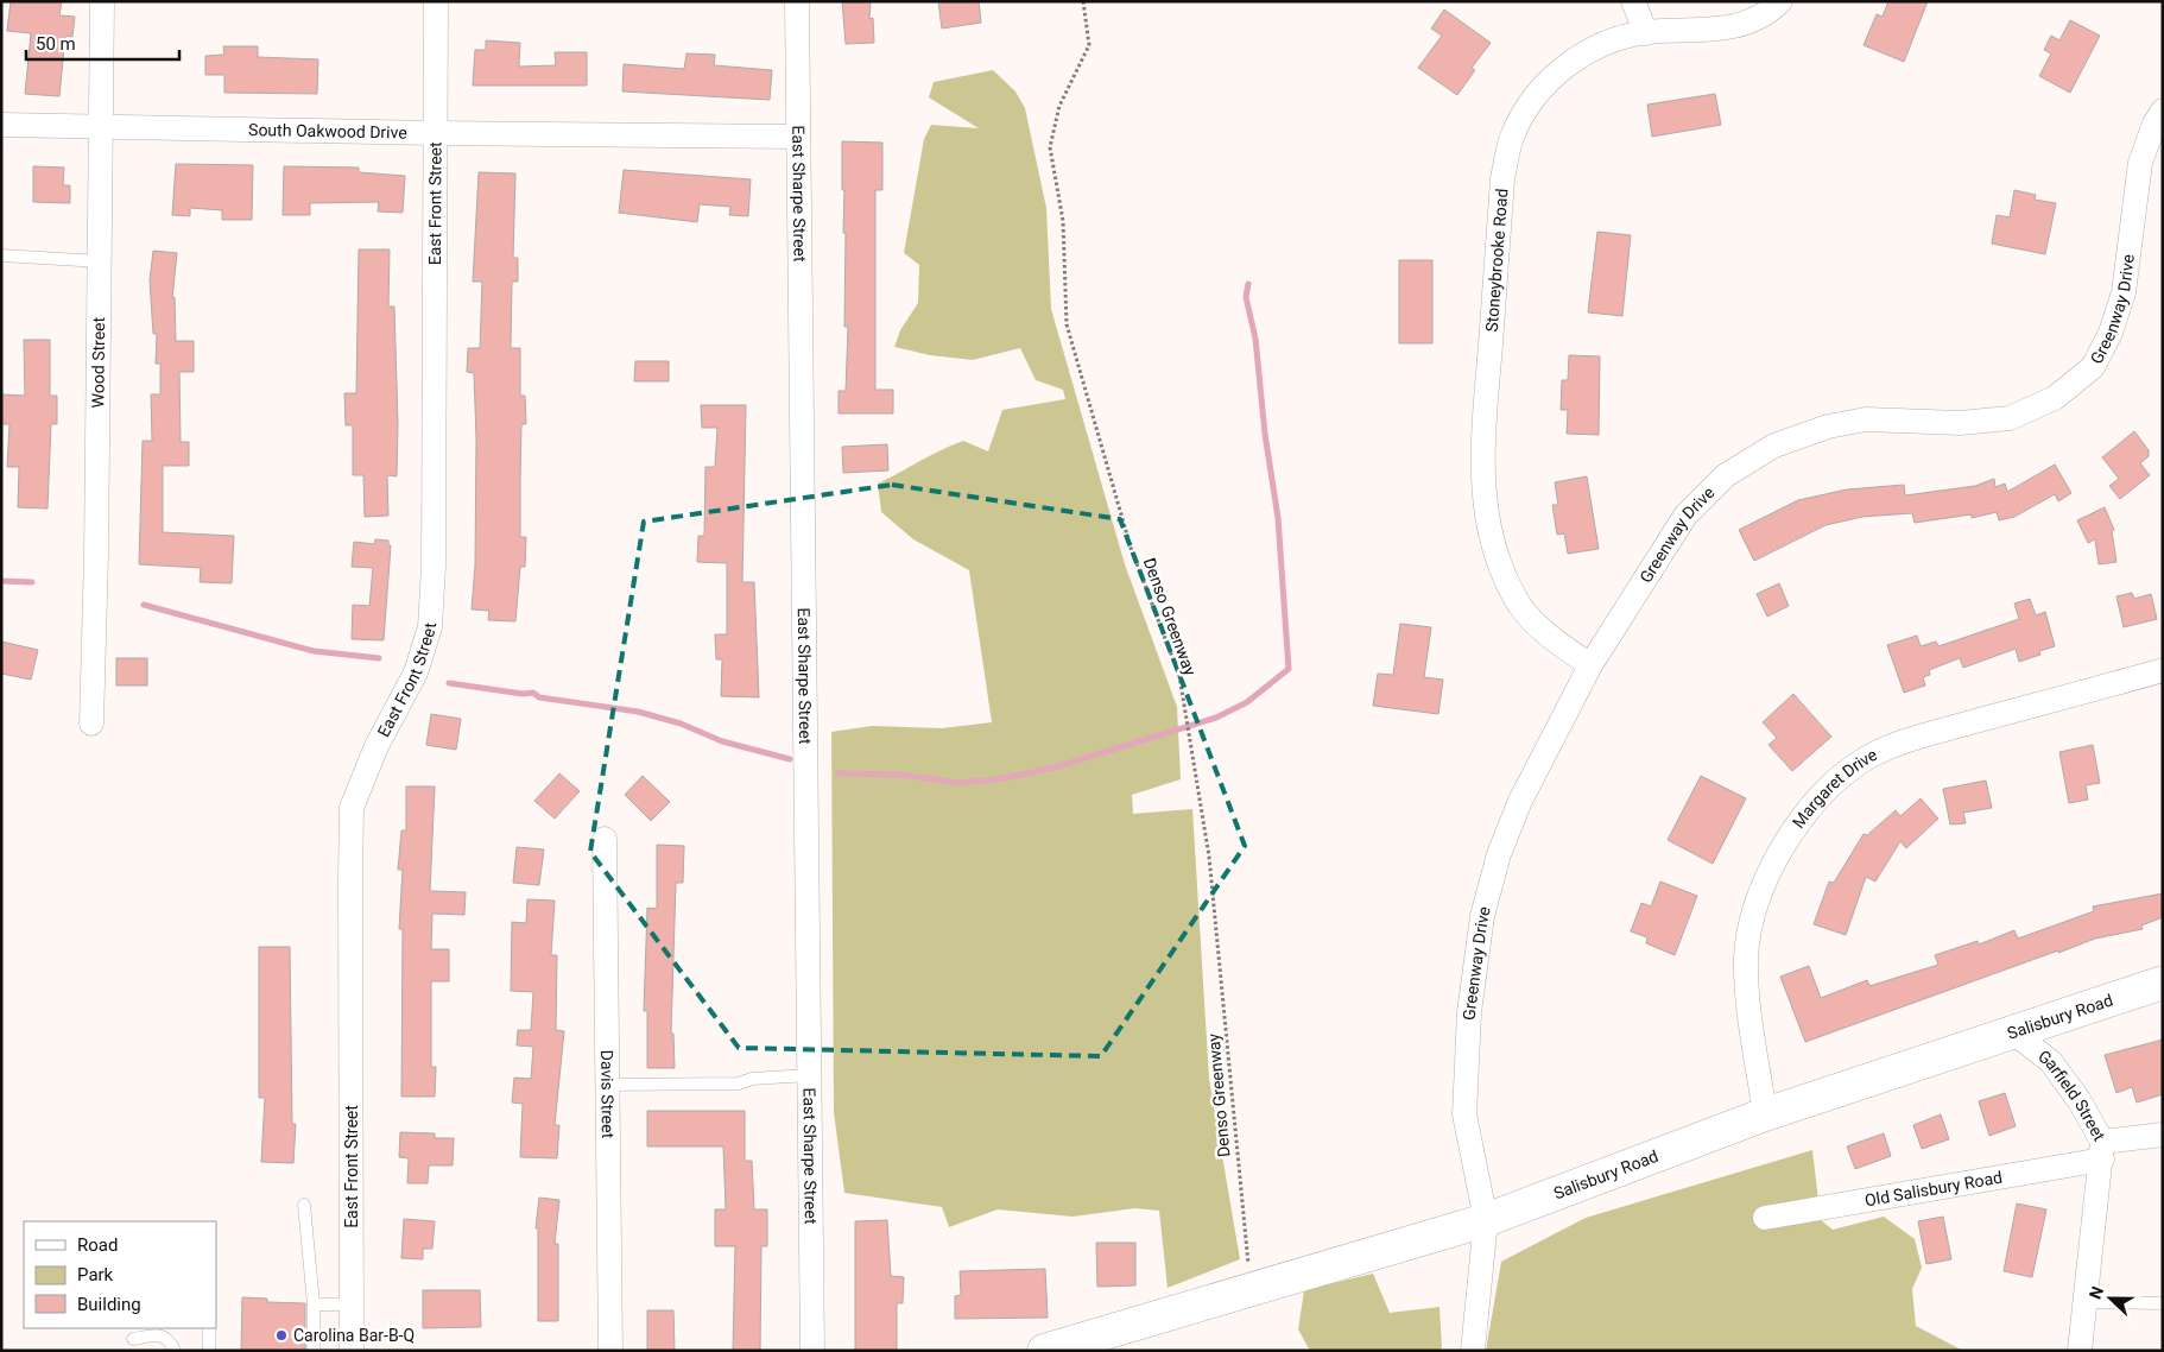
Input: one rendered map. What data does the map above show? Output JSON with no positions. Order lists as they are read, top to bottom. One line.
{"streets":{"street":["South Oakwood Drive","East Sharpe Street","East Front Street","Stoneybrooke Road","Greenway Drive","Wood Street","Margaret Drive","Salisbury Road","Davis Street","Garfield Street","Old Salisbury Road"],"path":["Denso Greenway"]},"crossings":[["South Oakwood Drive","East Sharpe Street"],["South Oakwood Drive","East Front Street"],["South Oakwood Drive","Wood Street"],["Stoneybrooke Road","Greenway Drive"],["Greenway Drive","Salisbury Road"],["Denso Greenway","Salisbury Road"],["Margaret Drive","Salisbury Road"],["Salisbury Road","Garfield Street"],["Garfield Street","Old Salisbury Road"]],"places":["Carolina Bar-B-Q"],"legend":["Road","Park","Building"],"scale_bar":"50 m","north":"left"}
